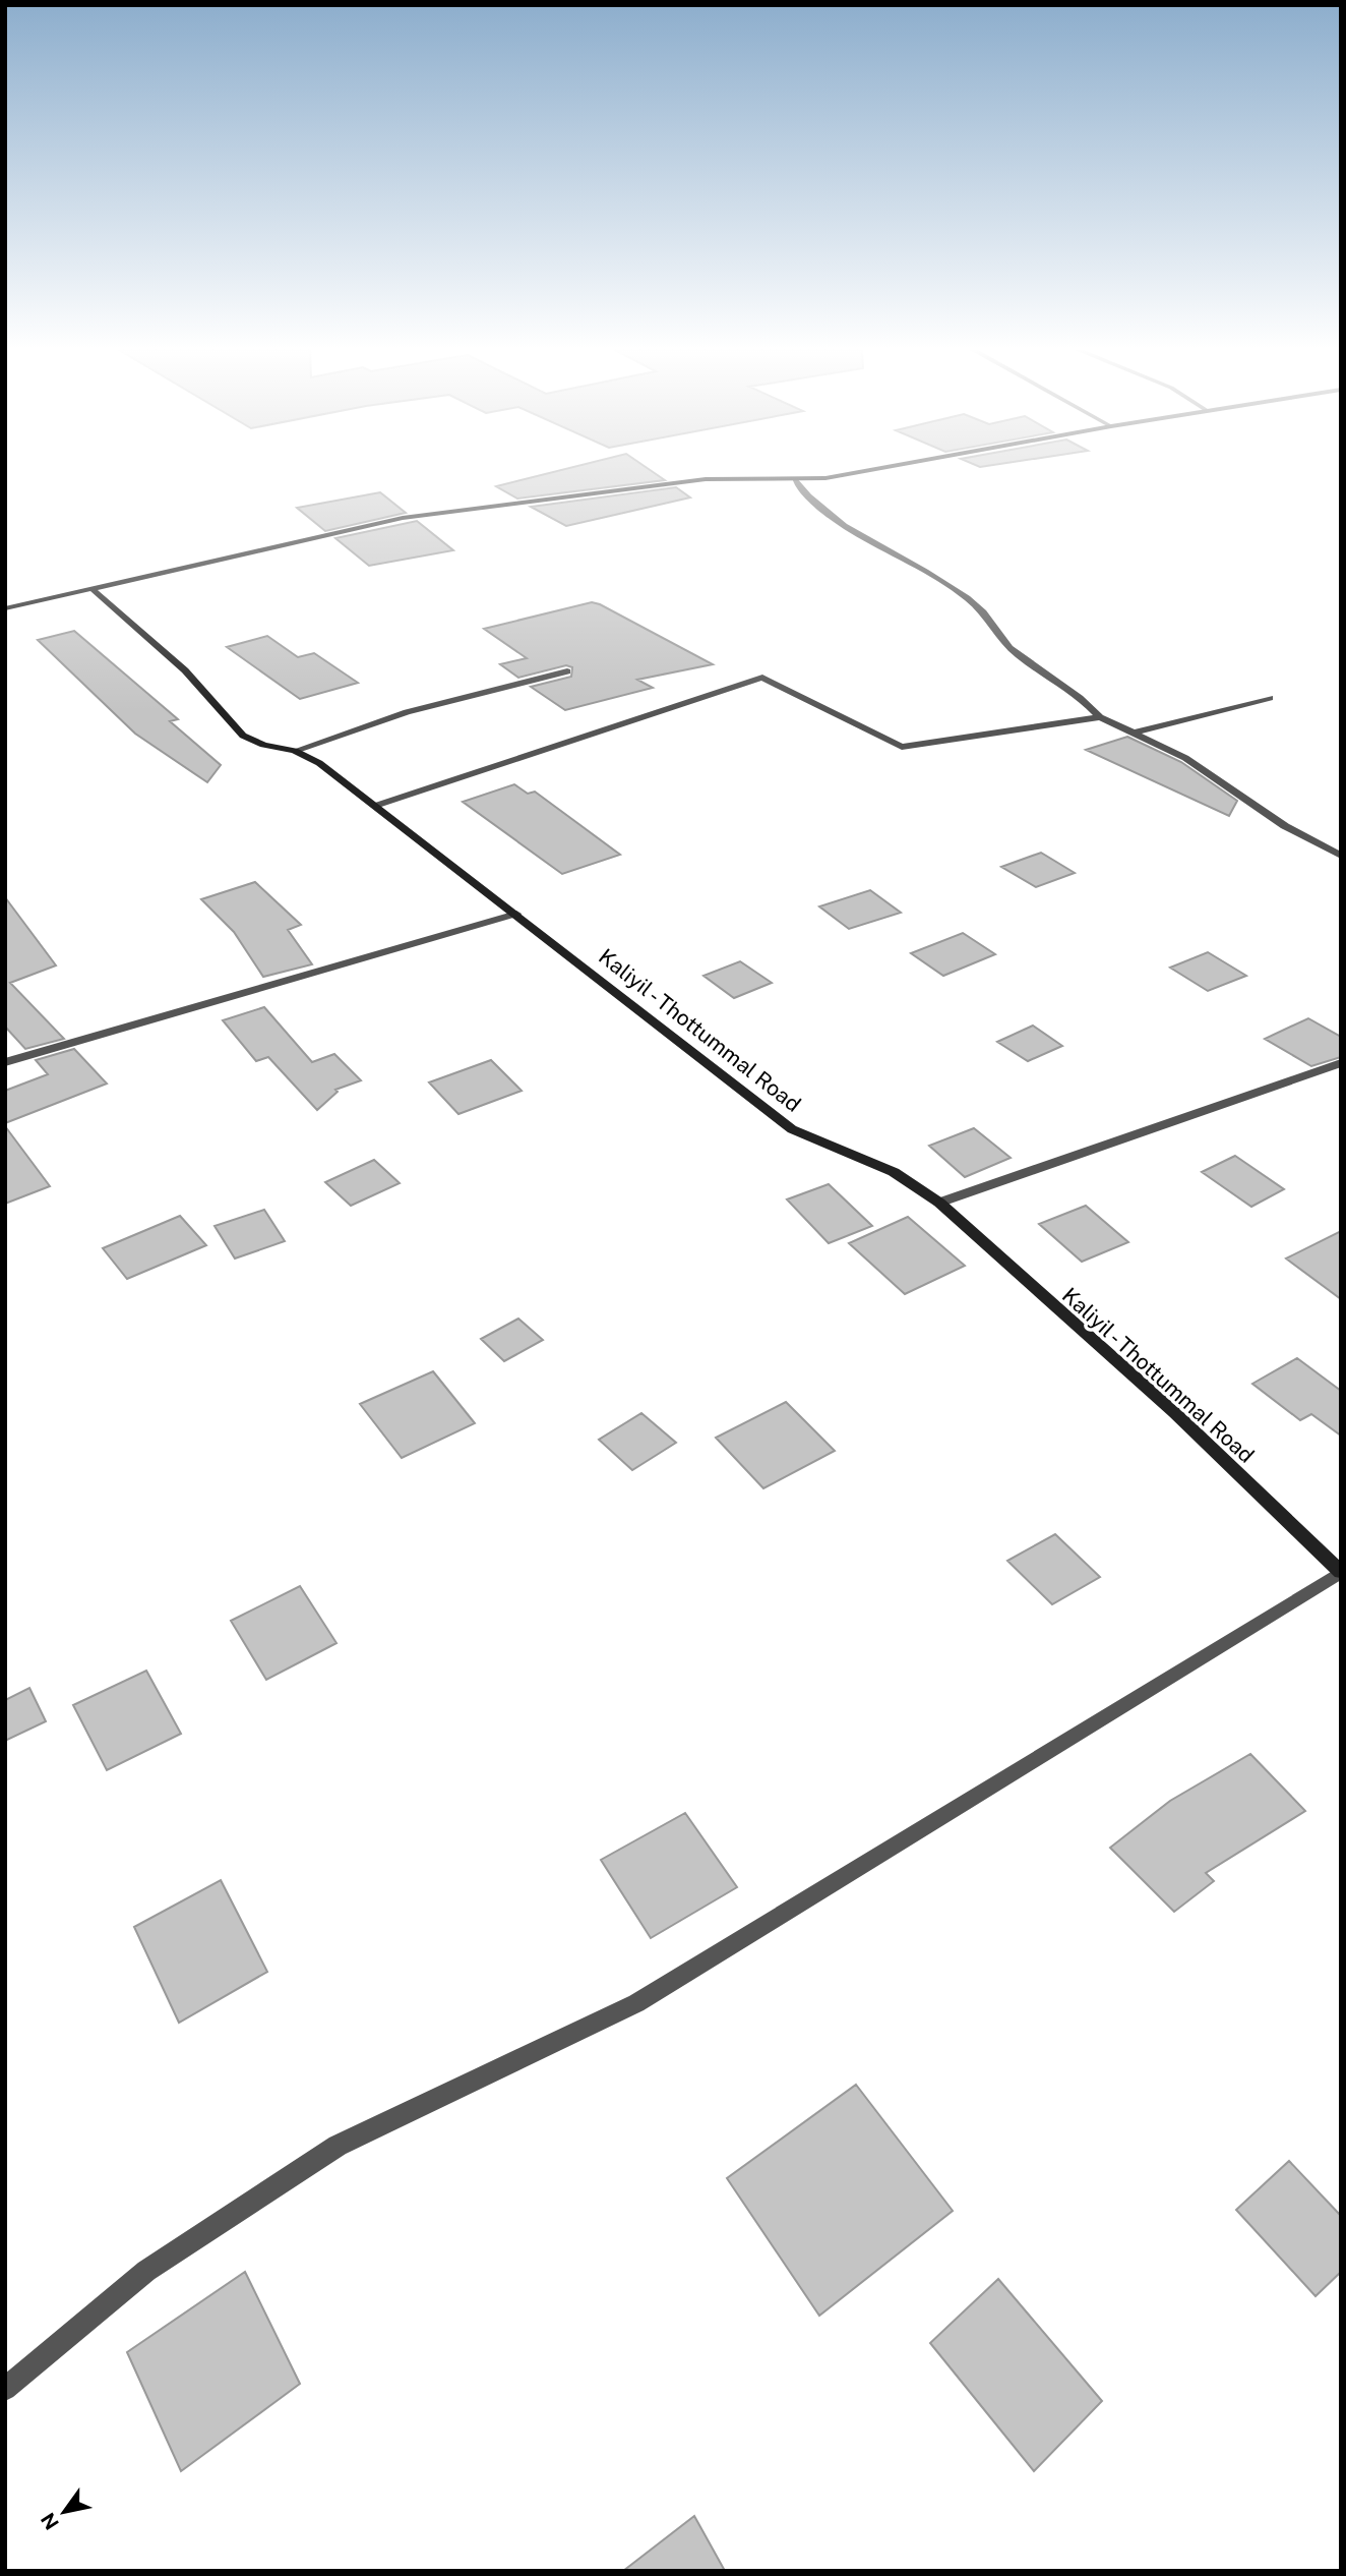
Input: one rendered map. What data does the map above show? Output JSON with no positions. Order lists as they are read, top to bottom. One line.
{"streets":{"main road":["Kaliyil - Thottummal Road"]},"north":"bottom left"}
